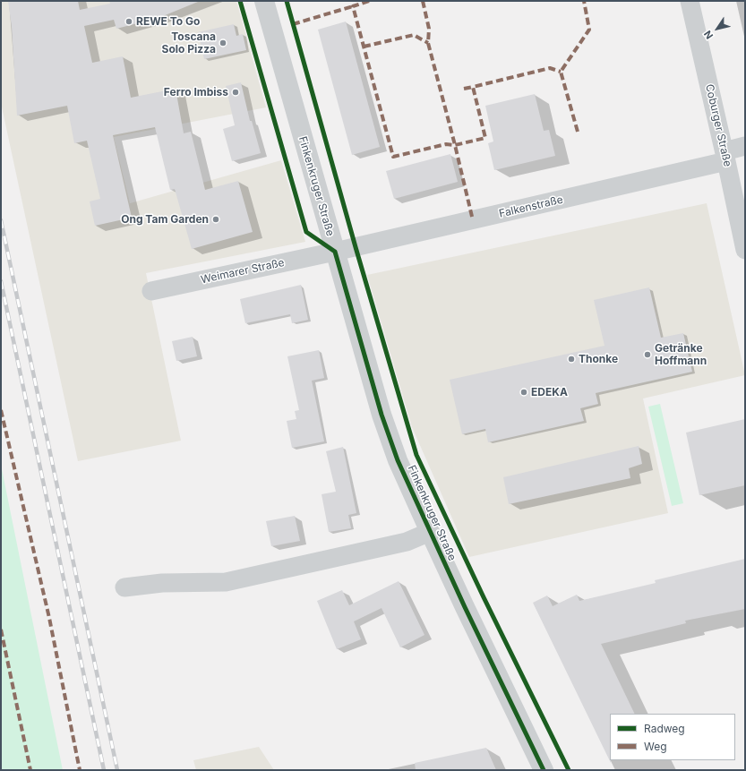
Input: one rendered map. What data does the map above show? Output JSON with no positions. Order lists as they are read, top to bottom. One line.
{"streets":{"street":["Coburger Straße","Finkenkruger Straße","Falkenstraße","Weimarer Straße"]},"crossings":[["Coburger Straße","Falkenstraße"],["Finkenkruger Straße","Falkenstraße"],["Finkenkruger Straße","Weimarer Straße"],["Falkenstraße","Weimarer Straße"]],"places":["REWE To Go","Toscana Solo Pizza","Ferro Imbiss","Ong Tam Garden","Getränke Hoffmann","Thonke","EDEKA"],"legend":["Radweg","Weg"],"north":"bottom left"}
